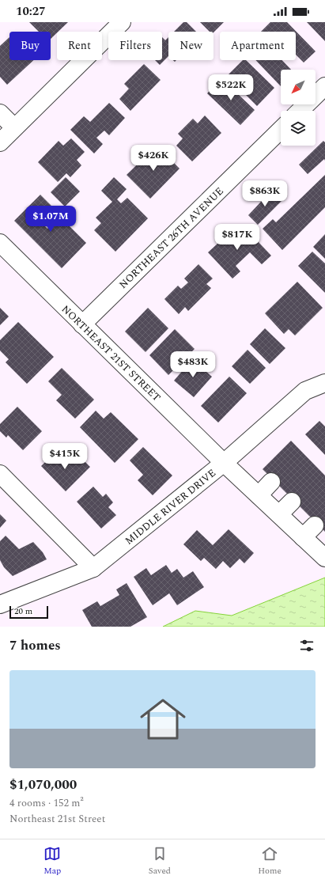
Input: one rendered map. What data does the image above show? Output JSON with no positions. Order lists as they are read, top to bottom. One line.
{"streets":{"street":["NORTHEAST 26TH AVENUE","NORTHEAST 21ST STREET","MIDDLE RIVER DRIVE"]},"crossings":[["NORTHEAST 26TH AVENUE","NORTHEAST 21ST STREET"],["NORTHEAST 21ST STREET","MIDDLE RIVER DRIVE"]],"scale_bar":"20 m","north":"bottom left","page":{"status":"10:27","chip":["Buy","Rent","Filters","New","Apartment"],"price":["$522K","$426K","$863K","$1.07M","$817K","$483K","$415K"],"scale":"20 m","heading":"7 homes","list":[{"name":"$1,070,000","note":"4 rooms · 152 m² · Northeast 21st Street"}],"tabs":["Map","Saved","Home"]}}
